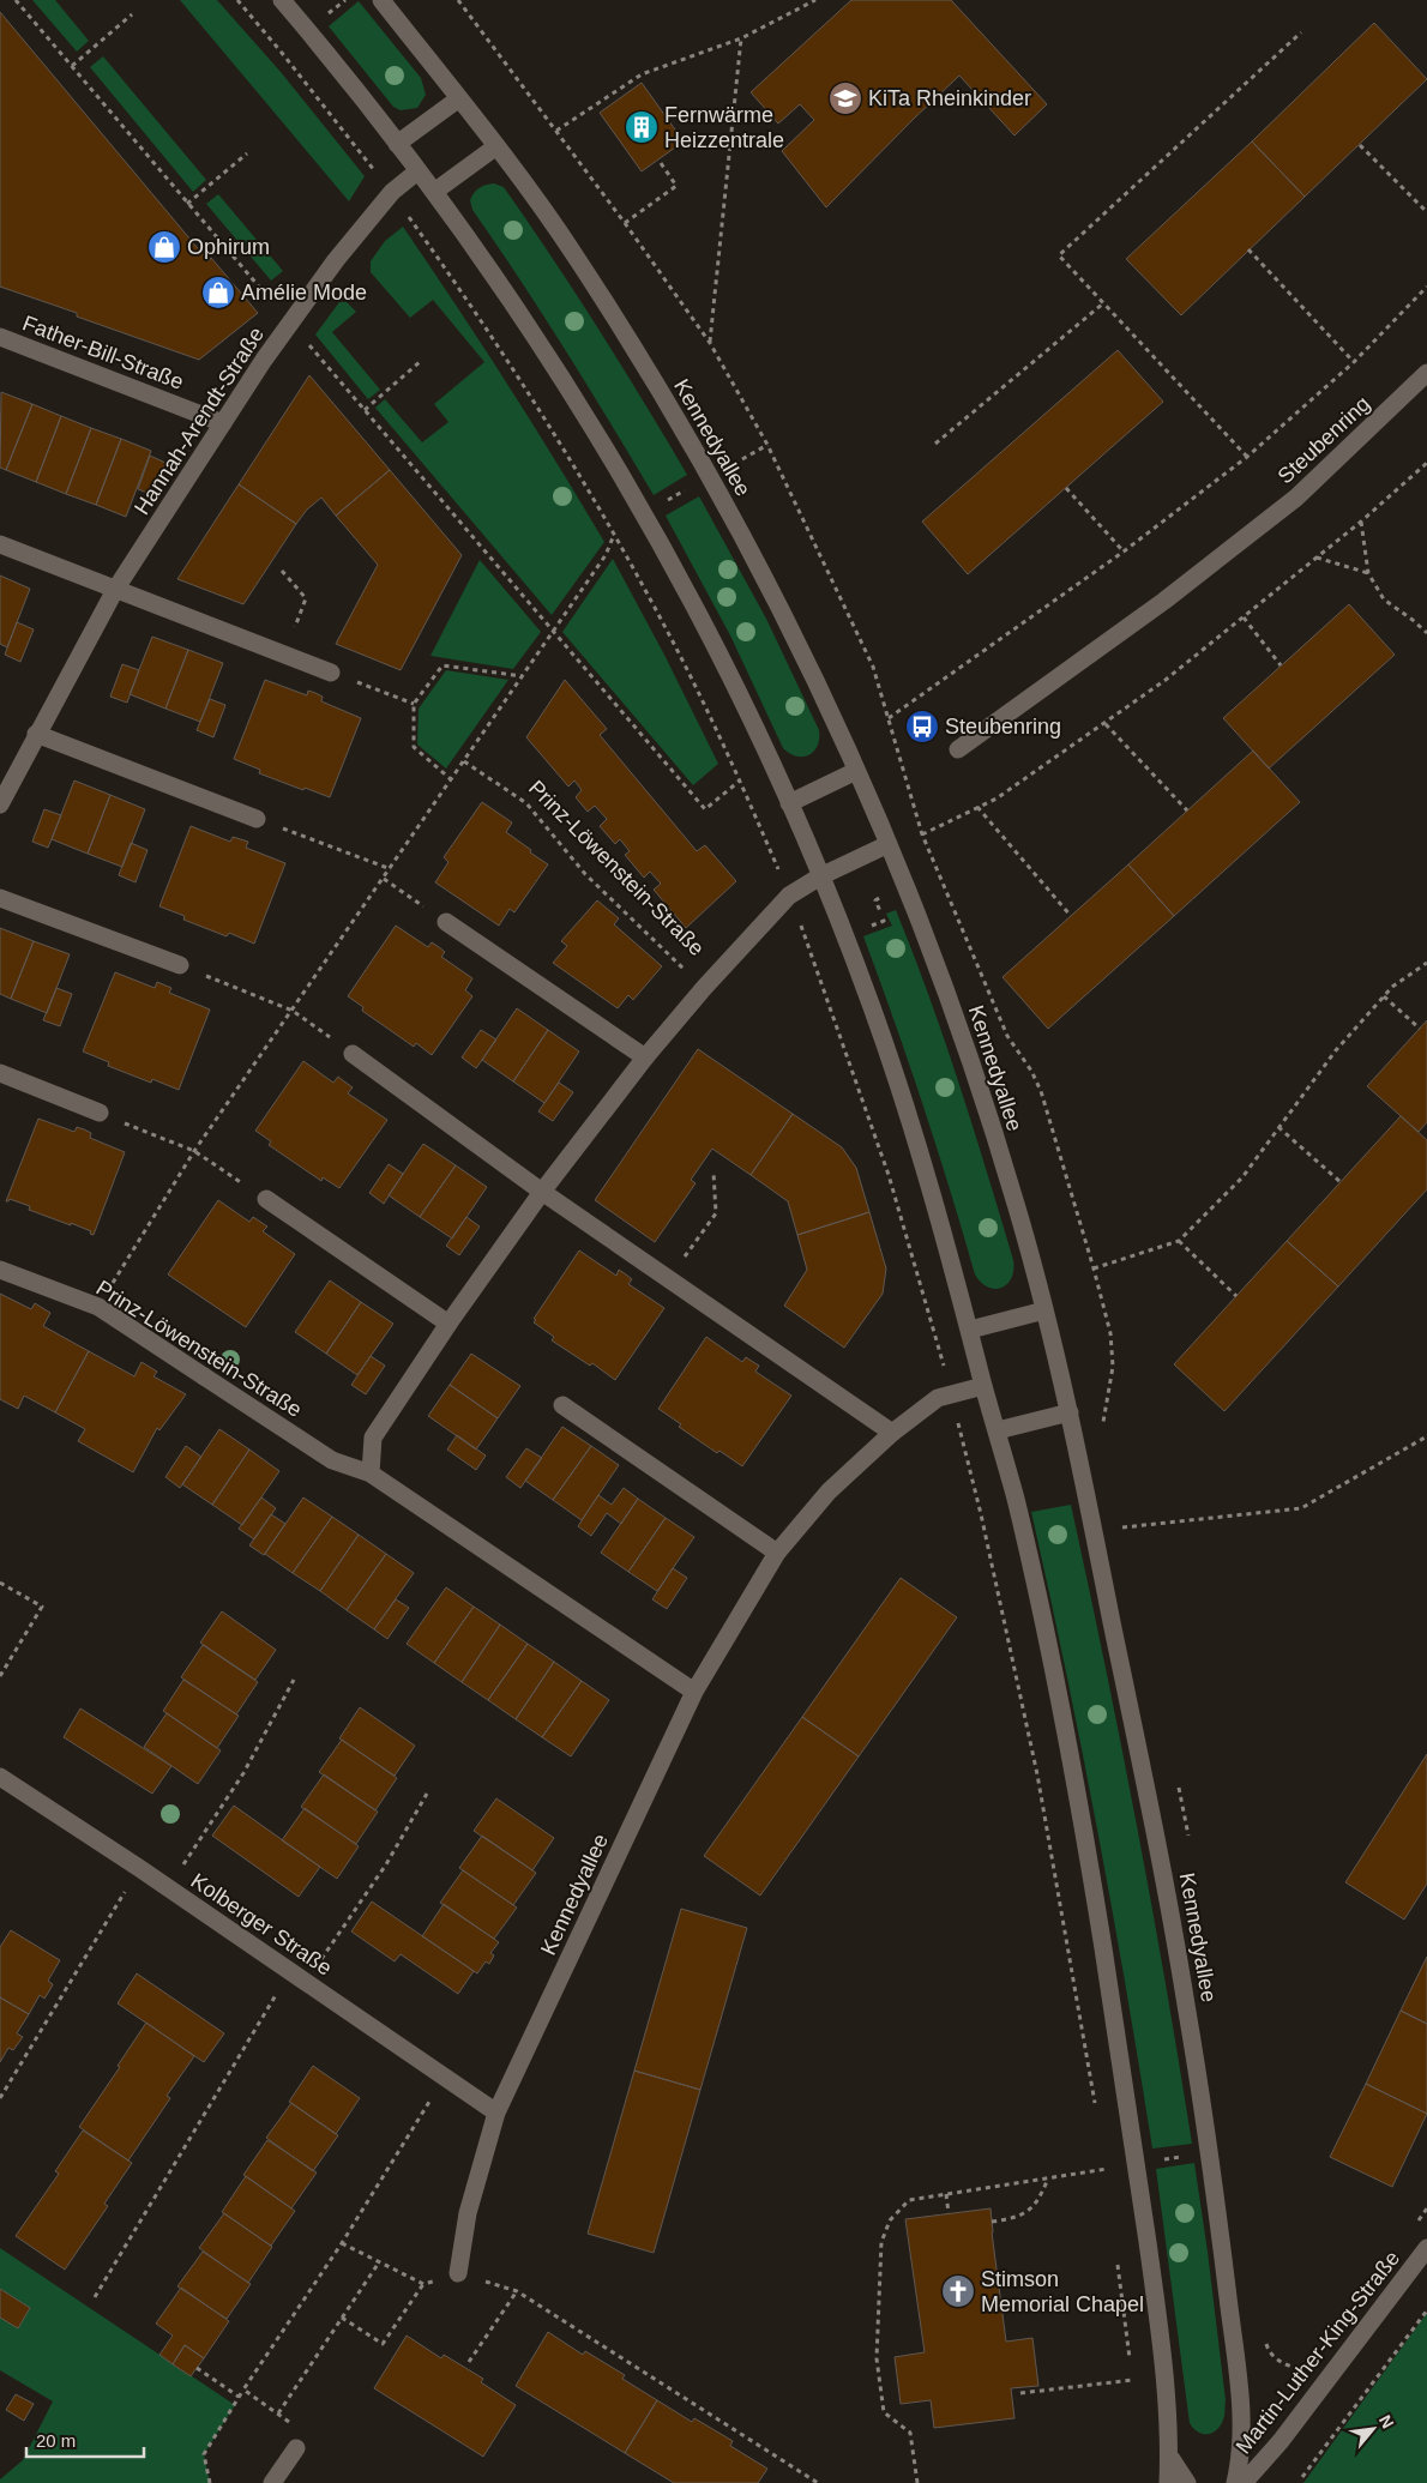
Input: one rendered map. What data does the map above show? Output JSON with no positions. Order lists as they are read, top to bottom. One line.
{"streets":{"street":["Father-Bill-Straße","Hannah-Arendt-Straße","Kennedyallee","Steubenring","Prinz-Löwenstein-Straße","Kolberger Straße","Martin-Luther-King-Straße"]},"crossings":[["Father-Bill-Straße","Hannah-Arendt-Straße"],["Kennedyallee","Prinz-Löwenstein-Straße"],["Kennedyallee","Kolberger Straße"],["Kennedyallee","Martin-Luther-King-Straße"]],"places":{"school or university":["KiTa Rheinkinder"],"building":["Fernwärme Heizzentrale"],"shop":["Ophirum","Amélie Mode"],"bus stop":["Steubenring"],"church":["Stimson Memorial Chapel"]},"scale_bar":"20 m","north":"top right"}
